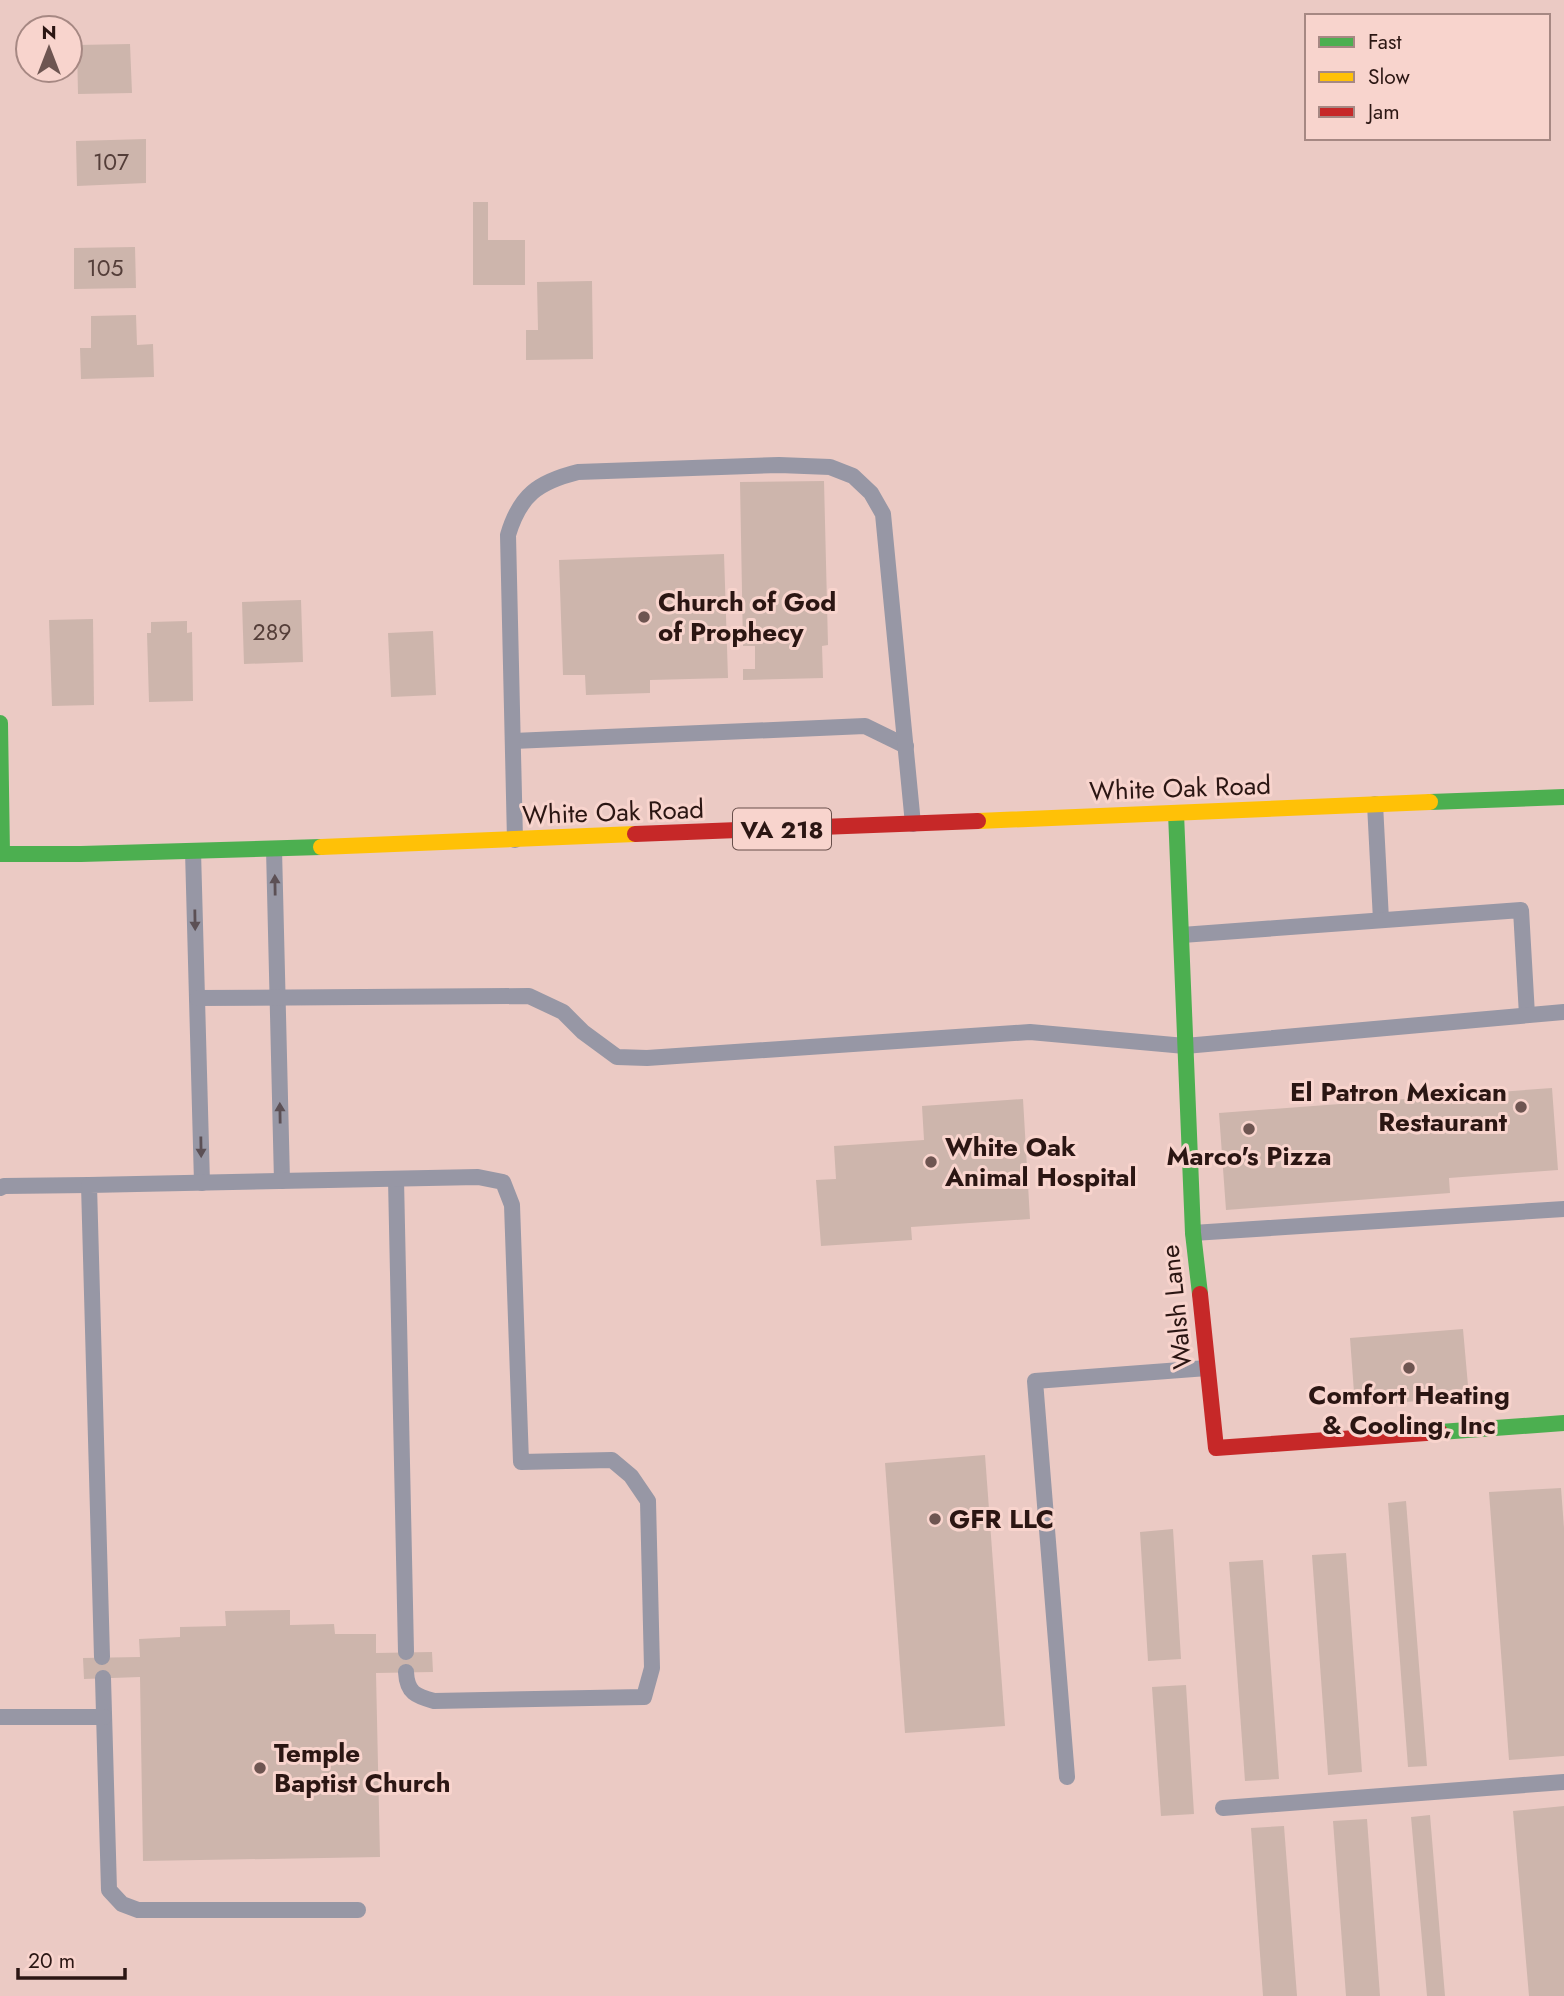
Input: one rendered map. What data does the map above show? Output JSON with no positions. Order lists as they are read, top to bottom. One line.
{"streets":{"main road":["White Oak Road","VA 218","Walsh Lane"]},"crossings":[["White Oak Road","Walsh Lane"]],"places":["Church of God of Prophecy","El Patron Mexican Restaurant","Marco's Pizza","White Oak Animal Hospital","Comfort Heating & Cooling, Inc","GFR LLC","Temple Baptist Church"],"house_numbers":["107","105","289"],"legend":["Fast","Slow","Jam"],"scale_bar":"20 m","north":"top"}
